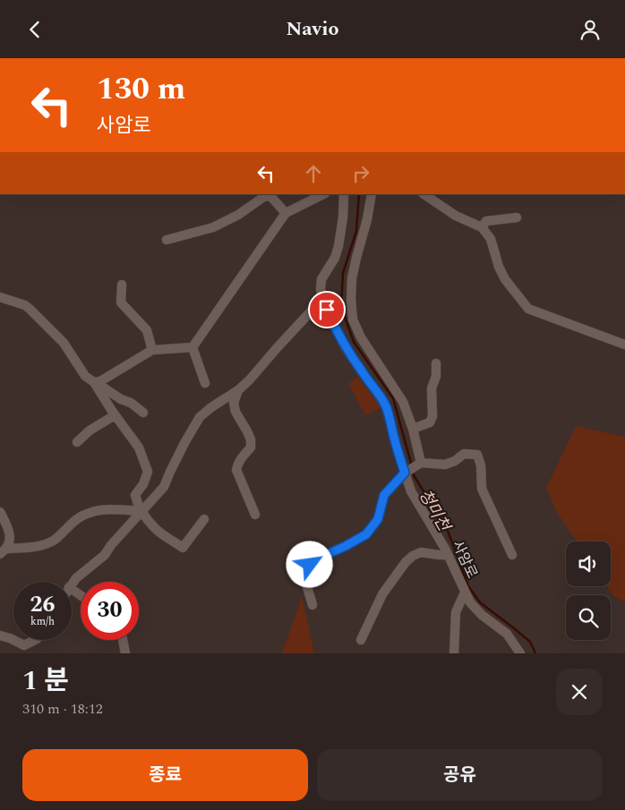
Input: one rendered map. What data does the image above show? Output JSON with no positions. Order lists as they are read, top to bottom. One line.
{"streets":{"street":["사암로"]},"water":["청미천"],"page":{"header":"Navio","turn":["130 m","사암로"],"speed":"26 km/h","limit":"30","heading":["1 분","310 m · 18:12"],"buttons":["종료","공유"]}}
